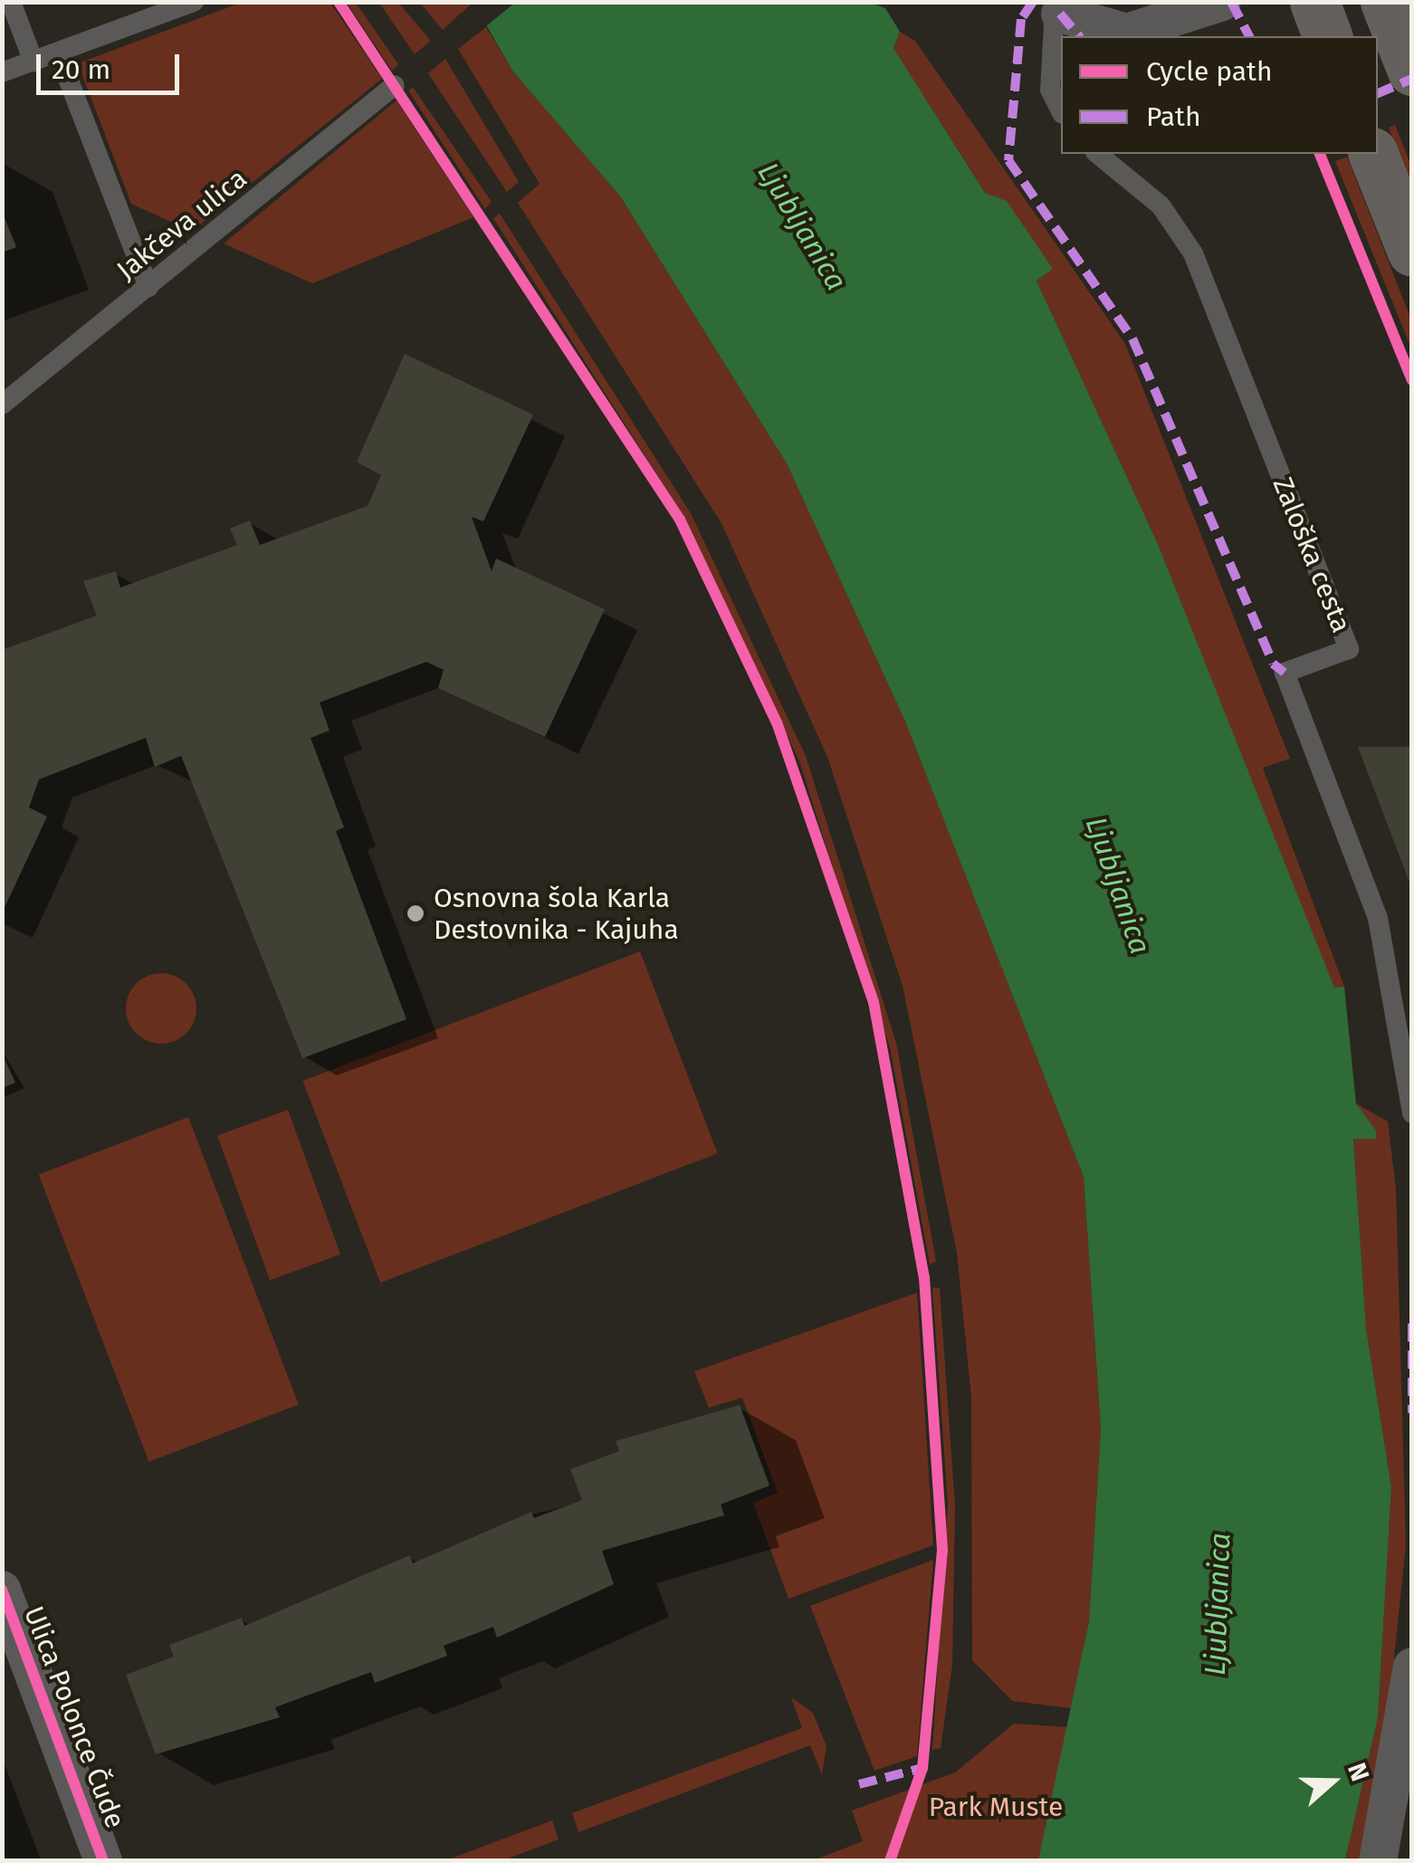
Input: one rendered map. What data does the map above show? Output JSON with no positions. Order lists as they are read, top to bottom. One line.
{"streets":{"street":["Ulica Polonce Čude"],"lane":["Jakčeva ulica","Zaloška cesta"]},"water":["Ljubljanica"],"parks":["Park Muste"],"places":["Osnovna šola Karla Destovnika - Kajuha"],"legend":["Cycle path","Path"],"scale_bar":"20 m","north":"right"}
